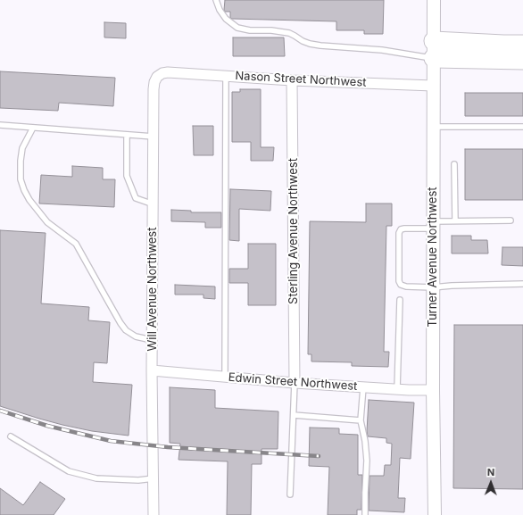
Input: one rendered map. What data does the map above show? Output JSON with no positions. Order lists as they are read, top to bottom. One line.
{"streets":{"street":["Nason Street Northwest","Sterling Avenue Northwest","Turner Avenue Northwest","Will Avenue Northwest","Edwin Street Northwest"]},"crossings":[["Nason Street Northwest","Sterling Avenue Northwest"],["Nason Street Northwest","Turner Avenue Northwest"],["Nason Street Northwest","Will Avenue Northwest"],["Sterling Avenue Northwest","Edwin Street Northwest"],["Turner Avenue Northwest","Edwin Street Northwest"],["Will Avenue Northwest","Edwin Street Northwest"]],"north":"top"}
